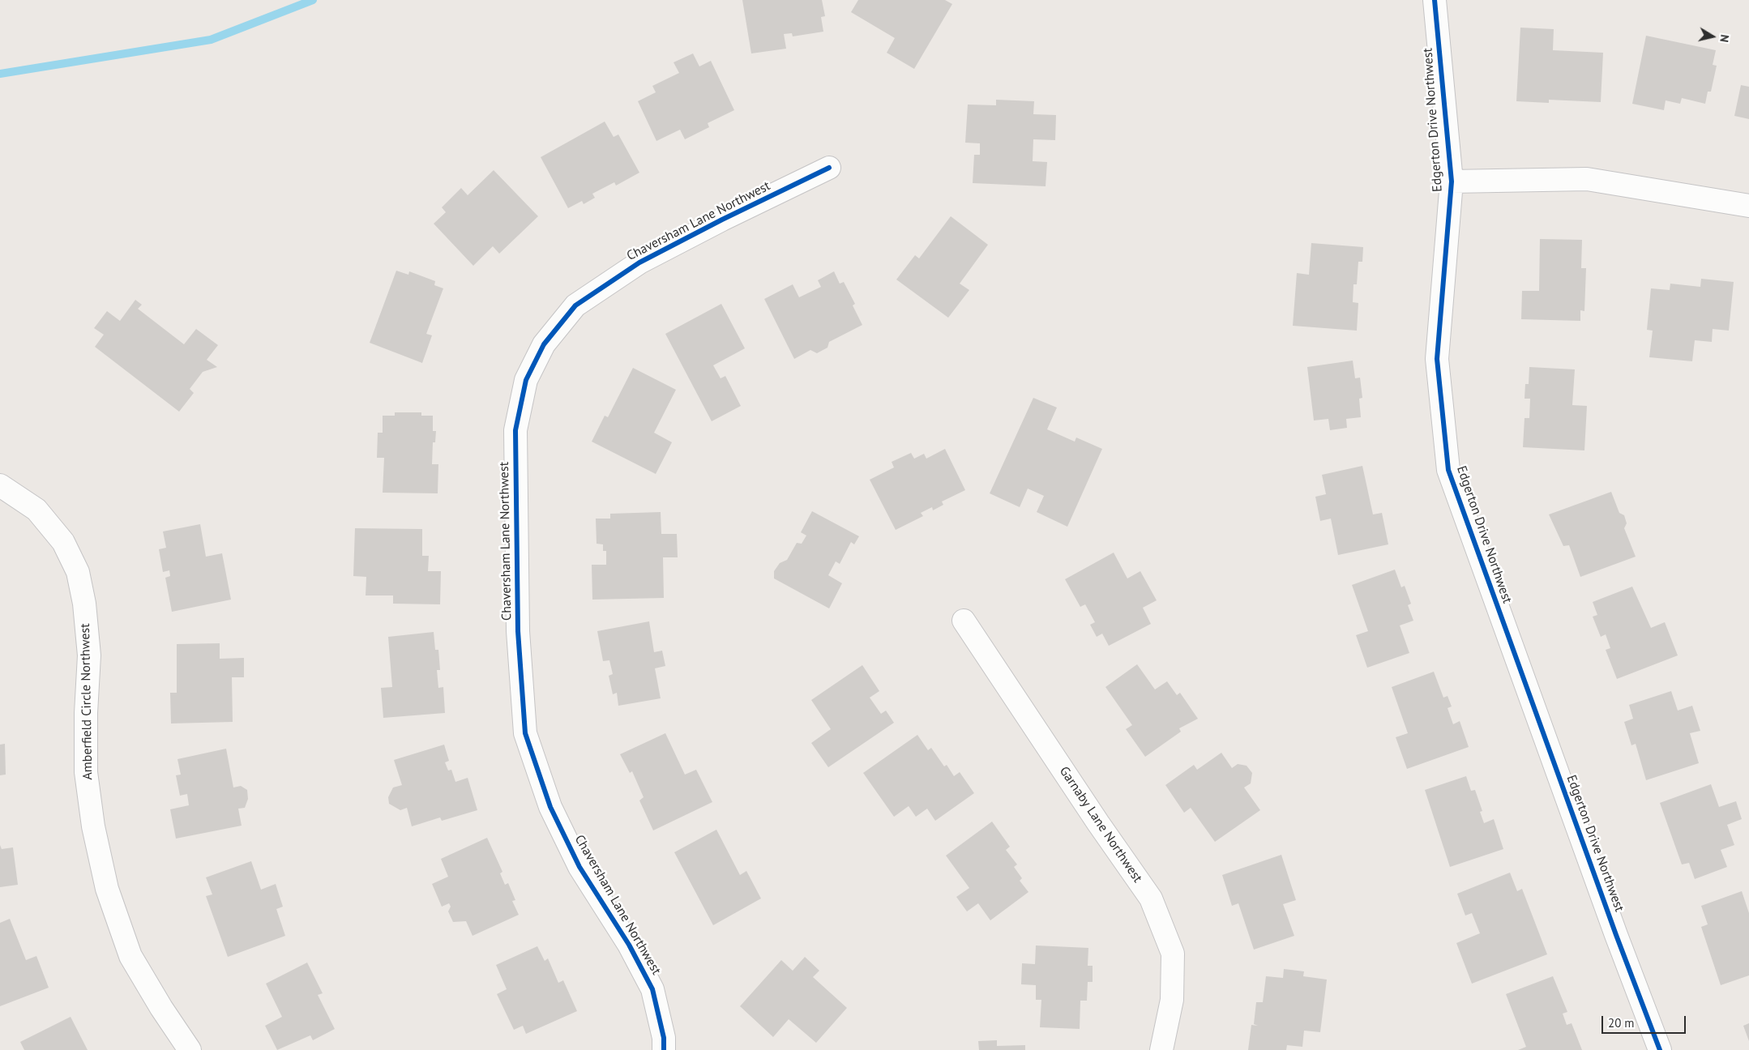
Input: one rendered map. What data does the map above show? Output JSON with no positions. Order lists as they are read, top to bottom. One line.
{"streets":{"street":["Edgerton Drive Northwest","Chaversham Lane Northwest","Amberfield Circle Northwest","Garnaby Lane Northwest"]},"scale_bar":"20 m","north":"right"}
